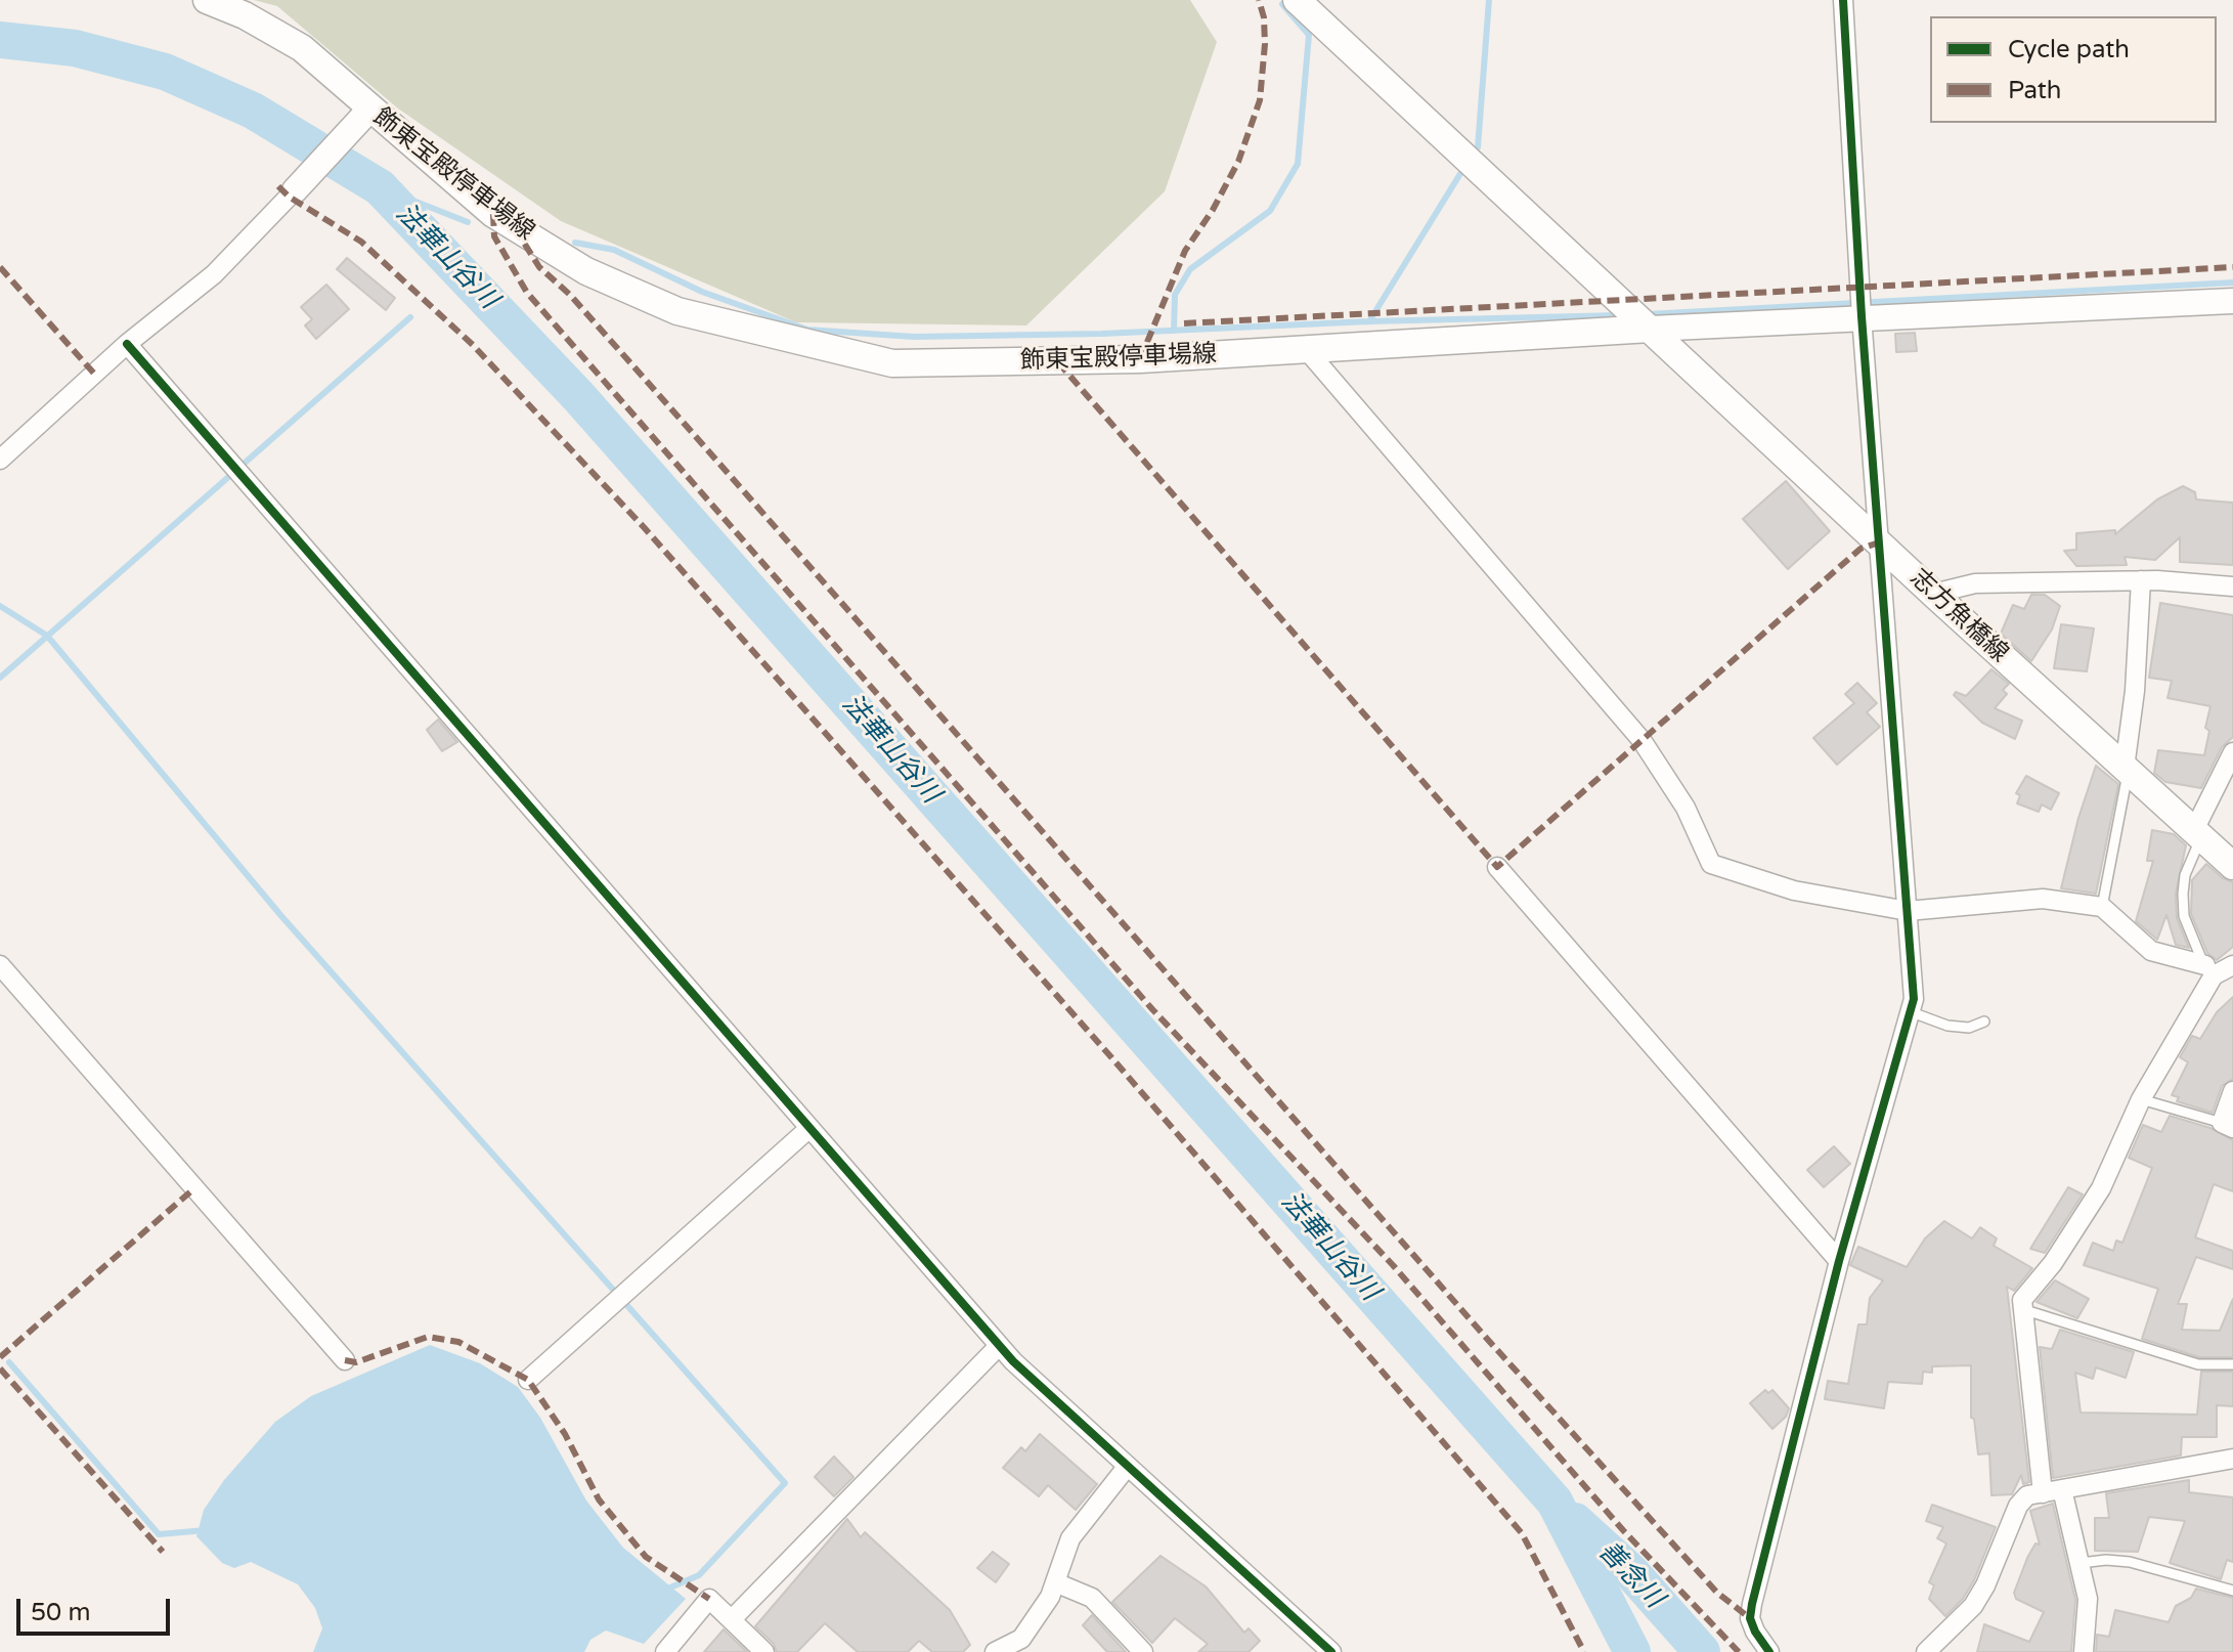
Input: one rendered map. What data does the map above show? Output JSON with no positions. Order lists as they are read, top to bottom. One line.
{"streets":{"main road":["飾東宝殿停車場線","志方魚橋線"]},"crossings":[["飾東宝殿停車場線","志方魚橋線"]],"water":["法華山谷川","善念川"],"legend":["Cycle path","Path"],"scale_bar":"50 m"}
